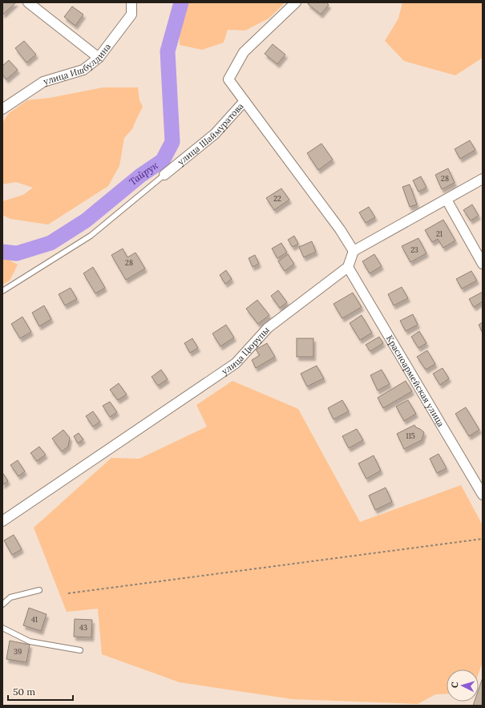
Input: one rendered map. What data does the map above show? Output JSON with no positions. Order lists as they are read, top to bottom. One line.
{"streets":{"street":["улица Ишбулдина","улица Шаймуратова","улица Цюрупы","Красноармейская улица"]},"crossings":[["улица Цюрупы","Красноармейская улица"]],"water":["Тайрук"],"house_numbers":["28","22","21","23","28","115","41","43","39"],"scale_bar":"50 m","north":"left"}
